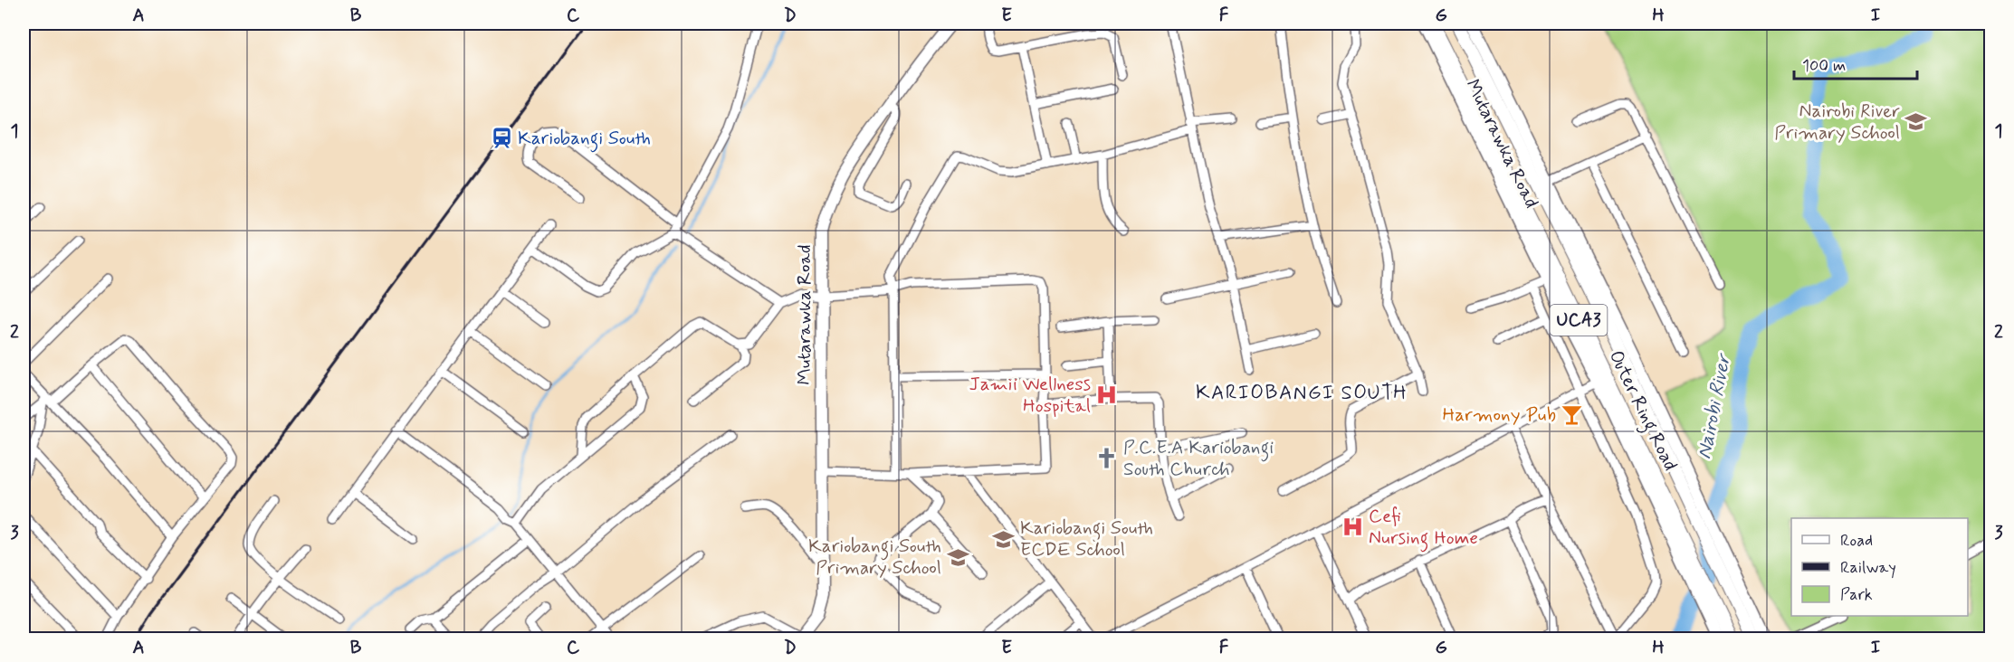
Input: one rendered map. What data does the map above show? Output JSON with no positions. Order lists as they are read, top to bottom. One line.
{"streets":{"main road":["Mutarawka Road","UCA3","Outer Ring Road"]},"crossings":[["Mutarawka Road","Outer Ring Road"]],"districts":["KARIOBANGI SOUTH"],"water":["Nairobi River"],"places":{"school or university":["Nairobi River Primary School","Kariobangi South ECDE School","Kariobangi South Primary School"],"station":["Kariobangi South"],"hospital":["Jamii Wellness Hospital","Cefi Nursing Home"],"bar":["Harmony Pub"],"church":["P.C.E.A Kariobangi South Church"]},"legend":["Road","Railway","Park"],"scale_bar":"100 m","grid":{"columns":["A","B","C","D","E","F","G","H","I"],"rows":["1","2","3"]}}
